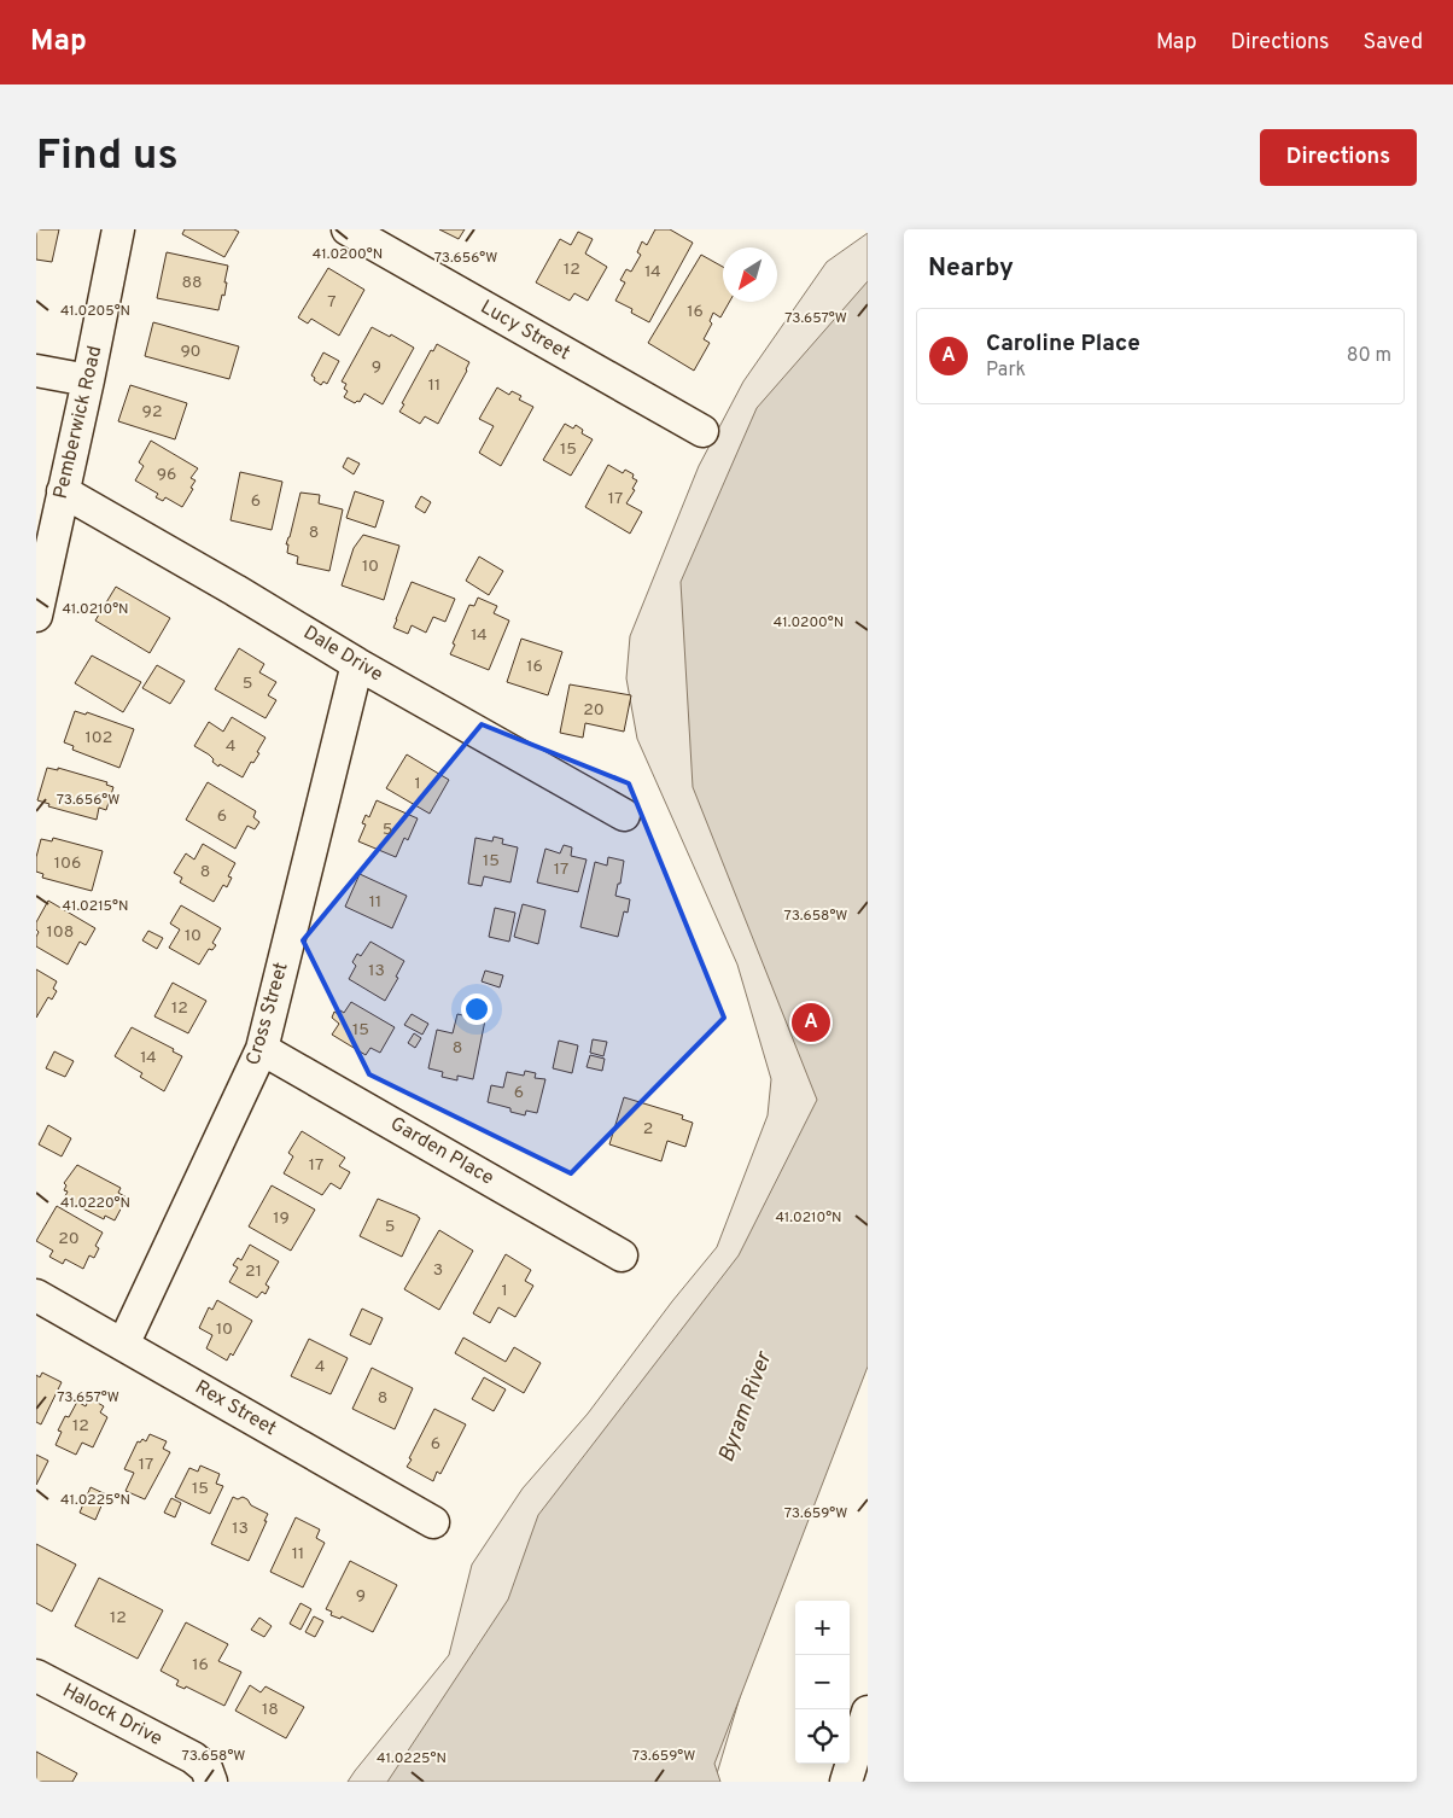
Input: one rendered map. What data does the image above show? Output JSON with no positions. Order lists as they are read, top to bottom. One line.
{"streets":{"street":["Lucy Street","Pemberwick Road","Dale Drive","Cross Street","Garden Place","Rex Street","Halock Drive"]},"crossings":[["Pemberwick Road","Dale Drive"],["Dale Drive","Cross Street"],["Cross Street","Garden Place"],["Cross Street","Rex Street"]],"water":["Byram River"],"house_numbers":["12","14","88","7","16","90","9","11","92","15","96","17","6","8","10","14","16","5","20","102","4","1","6","5","15","106","17","8","11","108","10","13","12","15","8","14","6","2","17","19","5","20","3","21","1","10","4","8","12","6","17","15","13","11","9","12","16","18"],"north":"bottom left","page":{"header":"Map","nav":["Map","Directions","Saved"],"buttons":"Directions","title":"Find us","heading":"Nearby","list":[{"mark":"A","name":"Caroline Place","note":"Park","value":"80 m"}],"pins":"A","map_buttons":["+","−"]},"coordinates":["41.0200°N","73.656°W","41.0205°N","73.657°W","41.0210°N","41.0215°N","73.658°W","41.0220°N","41.0225°N","73.659°W"]}
